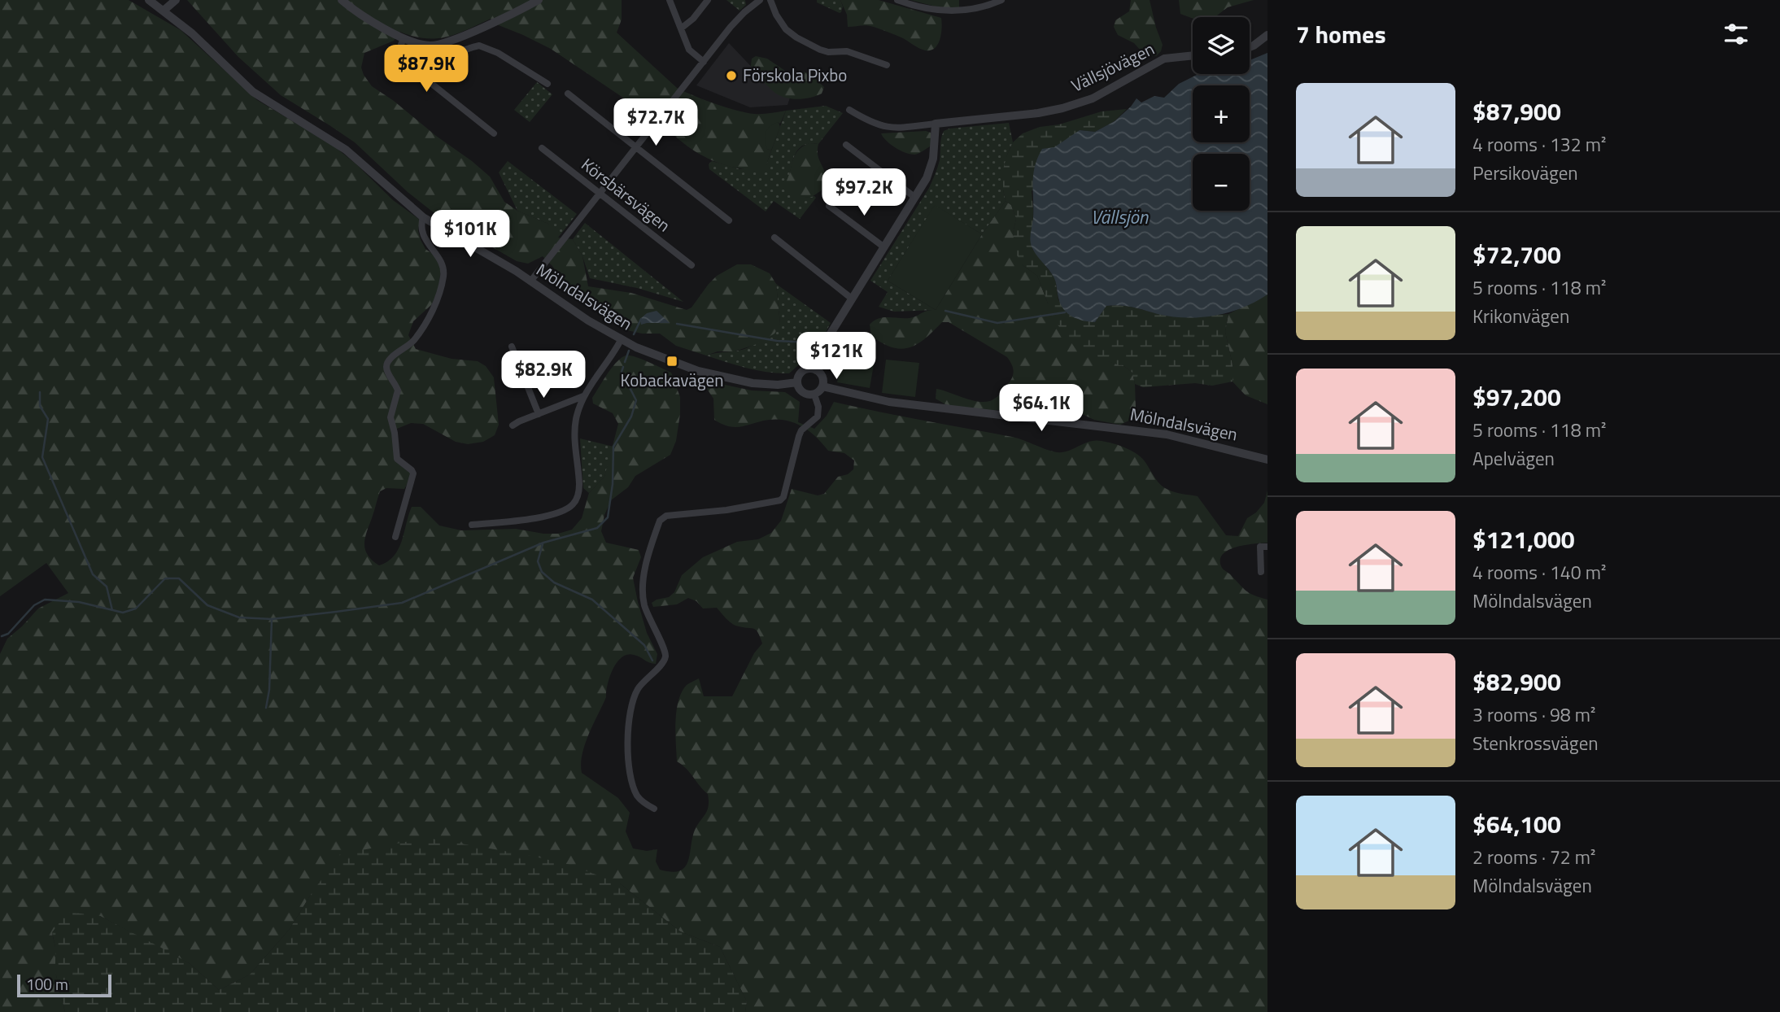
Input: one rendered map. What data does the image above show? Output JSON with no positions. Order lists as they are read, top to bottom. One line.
{"streets":{"street":["Vällsjövägen","Körsbärsvägen","Mölndalsvägen"]},"water":["Vällsjön"],"places":{"other":["Förskola Pixbo"],"transit":["Kobackavägen"]},"scale_bar":"100 m","page":{"heading":"7 homes","map_buttons":["+","−"],"price":["$87.9K","$72.7K","$97.2K","$101K","$121K","$82.9K","$64.1K"],"list":[{"name":"$87,900","note":"4 rooms · 132 m² · Persikovägen"},{"name":"$72,700","note":"5 rooms · 118 m² · Krikonvägen"},{"name":"$97,200","note":"5 rooms · 118 m² · Apelvägen"},{"name":"$121,000","note":"4 rooms · 140 m² · Mölndalsvägen"},{"name":"$82,900","note":"3 rooms · 98 m² · Stenkrossvägen"},{"name":"$64,100","note":"2 rooms · 72 m² · Mölndalsvägen"}],"scale":"100 m"}}
